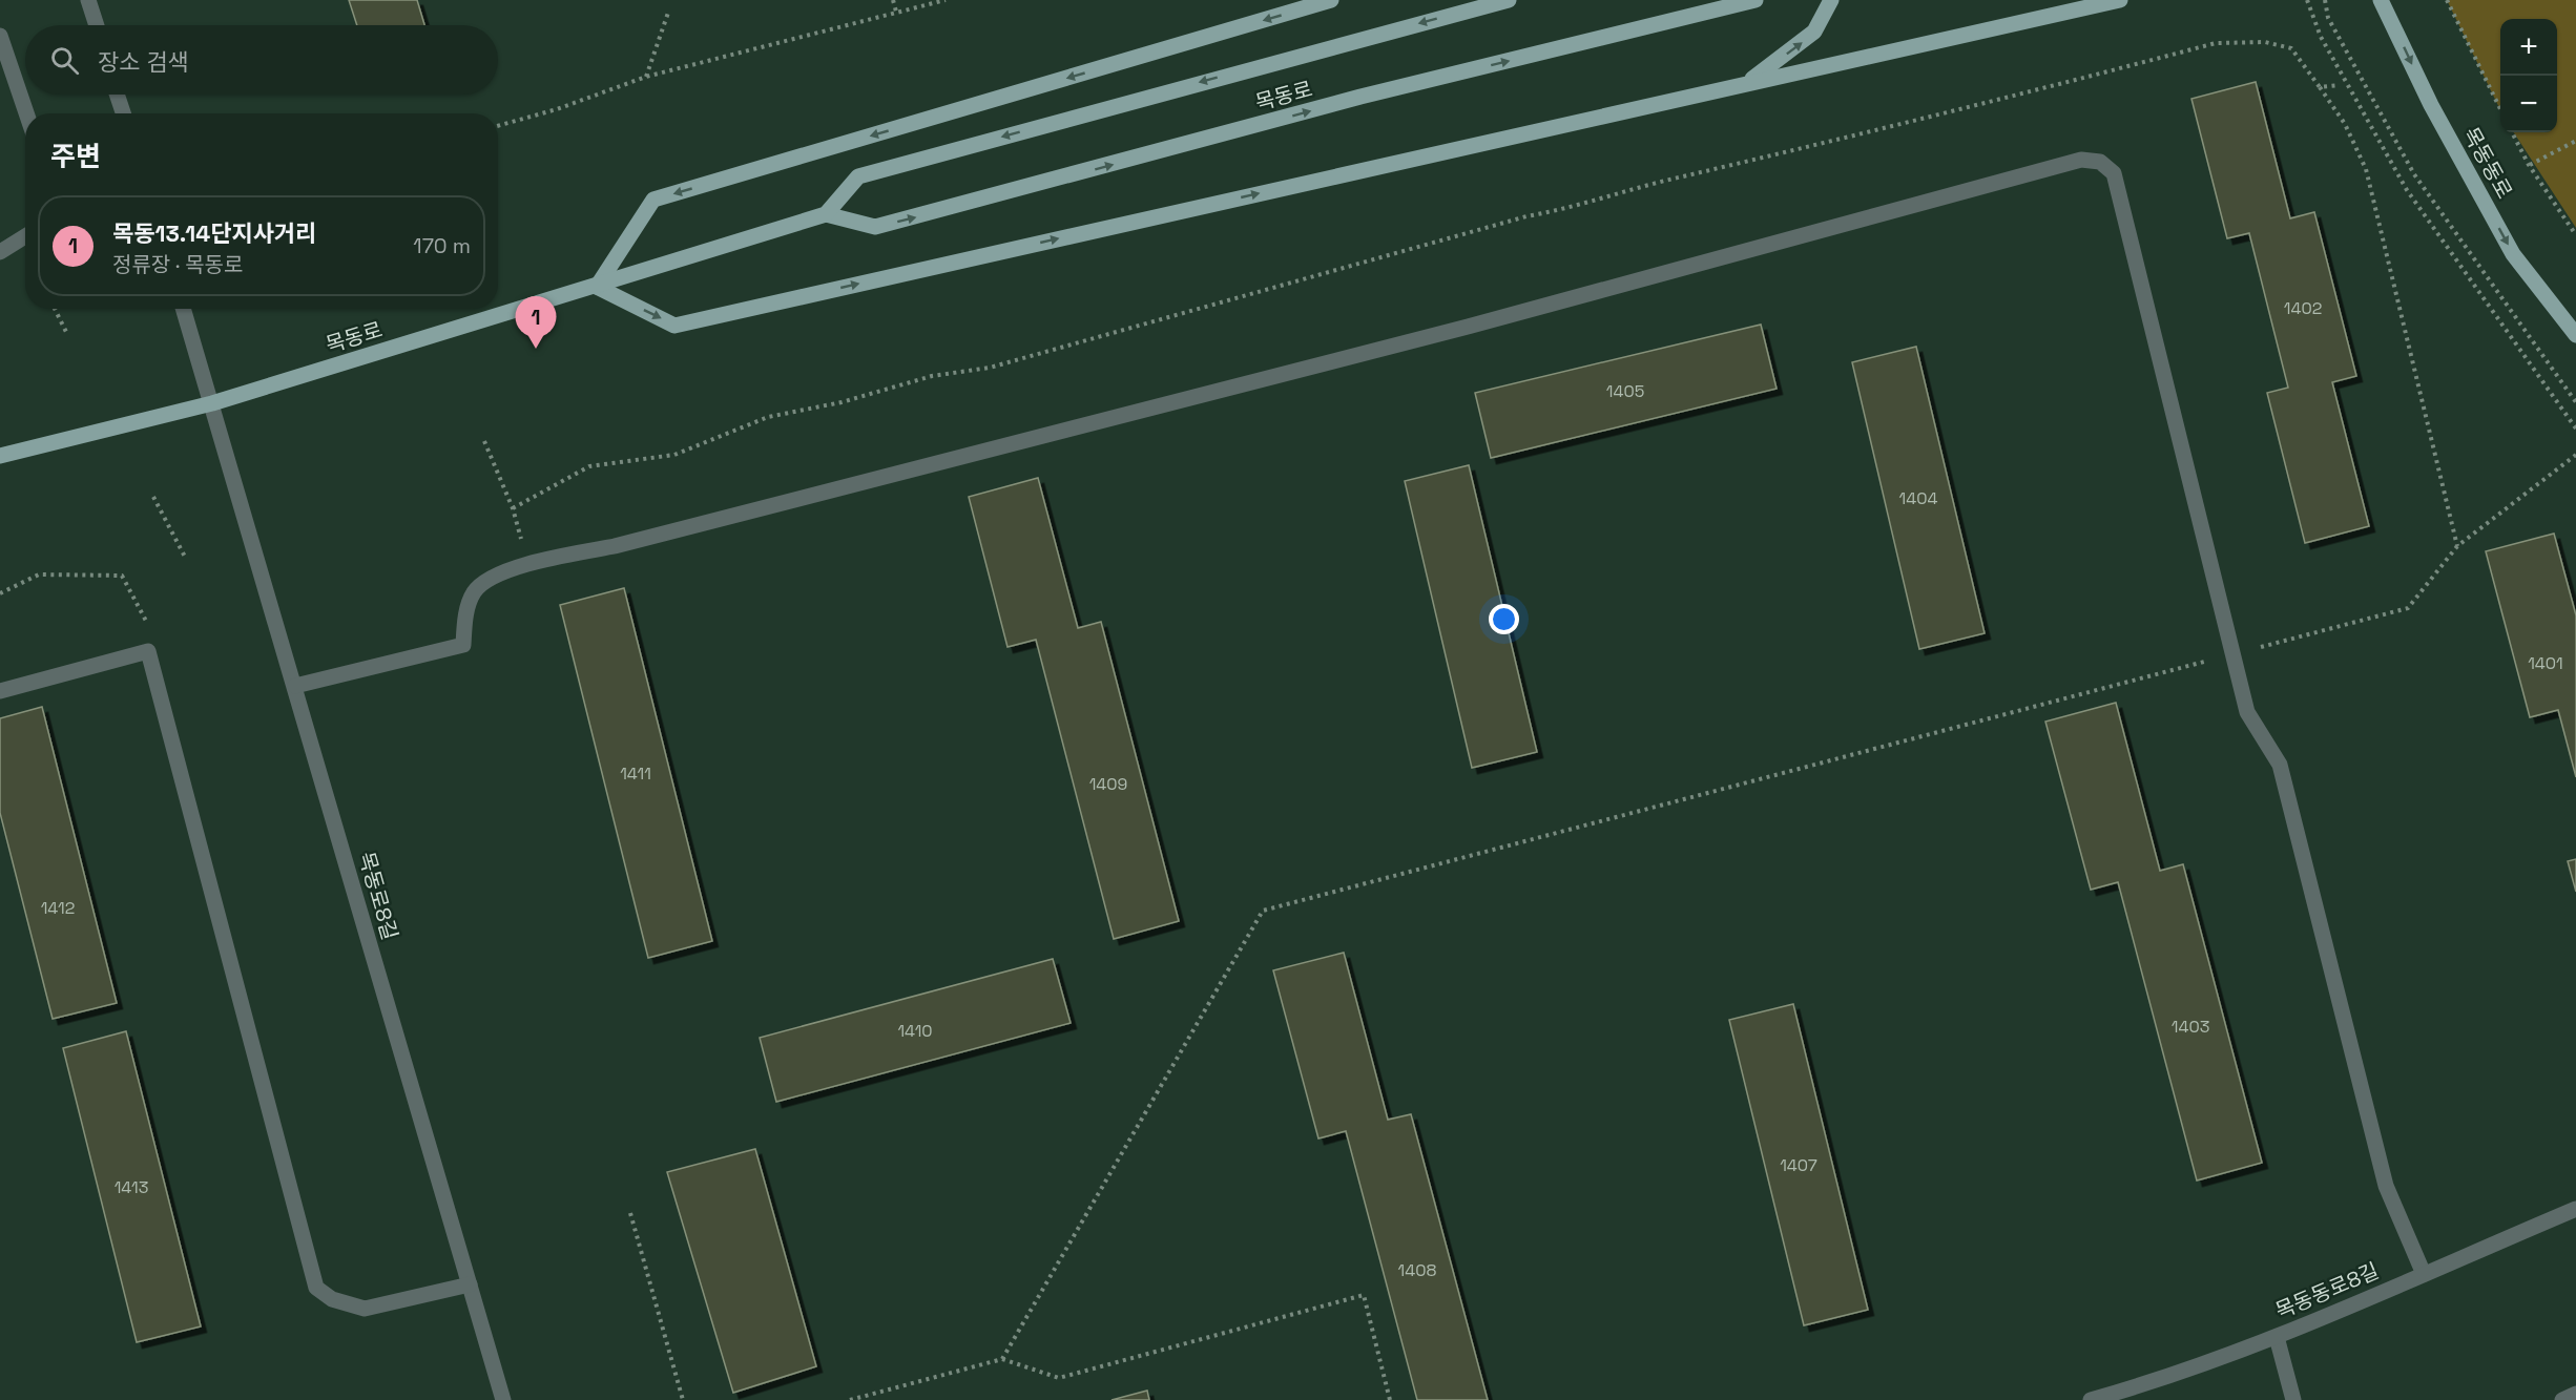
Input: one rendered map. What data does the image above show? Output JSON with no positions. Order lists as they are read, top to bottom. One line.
{"streets":{"main road":["목동로","목동동로"],"street":["목동로8길","목동동로8길"]},"crossings":[["목동로","목동로8길"]],"one_way":["목동동로"],"house_numbers":["1402","1405","1404","1401","1411","1409","1412","1403","1410","1407","1413","1408"],"page":{"map_buttons":["+","−"],"search":"장소 검색","heading":"주변","list":[{"mark":"1","name":"목동13.14단지사거리","note":"정류장 · 목동로","value":"170 m"}],"pins":"1"}}
